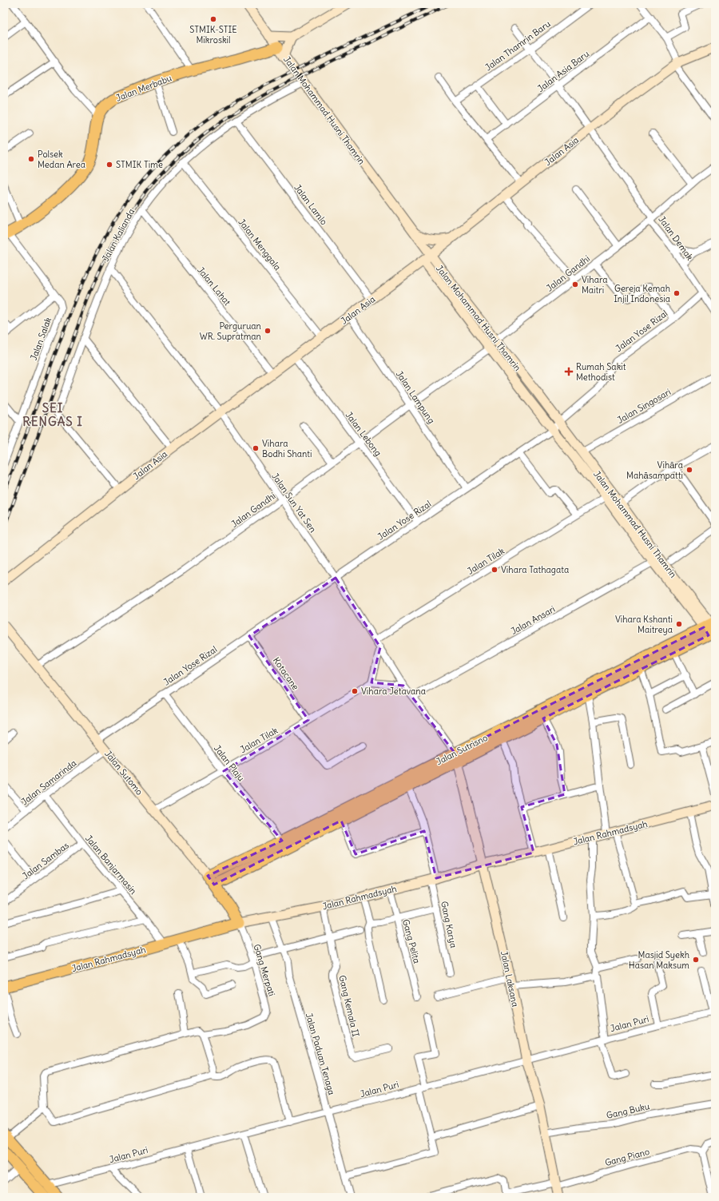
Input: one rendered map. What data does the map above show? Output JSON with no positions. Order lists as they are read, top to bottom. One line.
{"streets":{"main road":["Jalan Merbabu","Jalan Mohammad Husni Thamrin","Jalan Asia","Jalan Sutrisno","Jalan Sutomo","Jalan Rahmadsyah","Jalan Laksana"],"street":["Jalan Thamrin Baru","Jalan Asia Baru","Jalan Lamlo","Jalan Kalianda","Jalan Demak","Jalan Menggala","Jalan Gandhi","Jalan Lahat","Jalan Yose Rizal","Jalan Salak","Jalan Lampung","Jalan Singosari","Jalan Lebong","Jalan Sun Yat Sen","Jalan Tilak","Jalan Ansari","Kotacane","Jalan Plaju","Jalan Samarinda","Jalan Sambas","Jalan Banjarmasin","Gang Karya","Gang Pelita","Gang Merpati","Gang Kemala II","Jalan Puri","Jalan Paduan Tenaga","Gang Buku","Gang Piano"]},"crossings":[["Jalan Thamrin Baru","Jalan Demak"],["Jalan Asia Baru","Jalan Demak"],["Jalan Merbabu","Jalan Mohammad Husni Thamrin"],["Jalan Mohammad Husni Thamrin","Jalan Asia"],["Jalan Mohammad Husni Thamrin","Jalan Kalianda"],["Jalan Mohammad Husni Thamrin","Jalan Gandhi"],["Jalan Mohammad Husni Thamrin","Jalan Yose Rizal"],["Jalan Mohammad Husni Thamrin","Jalan Singosari"],["Jalan Mohammad Husni Thamrin","Jalan Tilak"],["Jalan Mohammad Husni Thamrin","Jalan Ansari"],["Jalan Mohammad Husni Thamrin","Jalan Sutrisno"],["Jalan Asia","Jalan Lamlo"],["Jalan Asia","Jalan Kalianda"],["Jalan Asia","Jalan Demak"],["Jalan Asia","Jalan Menggala"],["Jalan Asia","Jalan Lahat"],["Jalan Asia","Jalan Lampung"],["Jalan Asia","Jalan Lebong"],["Jalan Asia","Jalan Sun Yat Sen"],["Jalan Lamlo","Jalan Kalianda"],["Jalan Kalianda","Jalan Menggala"],["Jalan Kalianda","Jalan Lahat"],["Jalan Kalianda","Jalan Sun Yat Sen"],["Jalan Demak","Jalan Gandhi"],["Jalan Demak","Jalan Yose Rizal"],["Jalan Gandhi","Jalan Lampung"],["Jalan Gandhi","Jalan Lebong"],["Jalan Gandhi","Jalan Sun Yat Sen"],["Jalan Gandhi","Jalan Sutomo"],["Jalan Yose Rizal","Jalan Lampung"],["Jalan Yose Rizal","Jalan Lebong"],["Jalan Yose Rizal","Jalan Sun Yat Sen"],["Jalan Yose Rizal","Kotacane"],["Jalan Yose Rizal","Jalan Plaju"],["Jalan Yose Rizal","Jalan Sutomo"],["Jalan Sun Yat Sen","Jalan Tilak"],["Jalan Sun Yat Sen","Jalan Ansari"],["Jalan Sun Yat Sen","Jalan Sutrisno"],["Jalan Sun Yat Sen","Jalan Laksana"],["Jalan Tilak","Kotacane"],["Jalan Tilak","Jalan Plaju"],["Jalan Tilak","Jalan Sutomo"],["Jalan Sutrisno","Jalan Plaju"],["Jalan Sutrisno","Jalan Sutomo"],["Jalan Sutrisno","Gang Karya"],["Jalan Sutrisno","Jalan Laksana"],["Jalan Sutomo","Jalan Samarinda"],["Jalan Sutomo","Jalan Rahmadsyah"],["Jalan Sutomo","Gang Merpati"],["Jalan Samarinda","Jalan Banjarmasin"],["Jalan Rahmadsyah","Jalan Banjarmasin"],["Jalan Rahmadsyah","Gang Karya"],["Jalan Rahmadsyah","Gang Pelita"],["Jalan Rahmadsyah","Gang Merpati"],["Jalan Rahmadsyah","Jalan Laksana"],["Jalan Rahmadsyah","Gang Kemala II"],["Jalan Rahmadsyah","Jalan Paduan Tenaga"],["Jalan Sambas","Jalan Banjarmasin"],["Jalan Laksana","Jalan Puri"],["Jalan Laksana","Gang Buku"],["Jalan Laksana","Gang Piano"],["Jalan Puri","Jalan Paduan Tenaga"]],"districts":["SEI RENGAS I"],"places":{"other":["STMIK-STIE Mikroskil","Polsek Medan Area","STMIK Time","Vihara Maitri","Gereja Kemah Injil Indonesia","Perguruan WR. Supratman","Vihara Bodhi Shanti","Vihāra Mahāsampatti","Vihara Tathagata","Vihara Kshanti Maitreya","Vihara Jetavana","Masjid Syekh Hasan Maksum"],"health":["Rumah Sakit Methodist"]}}
